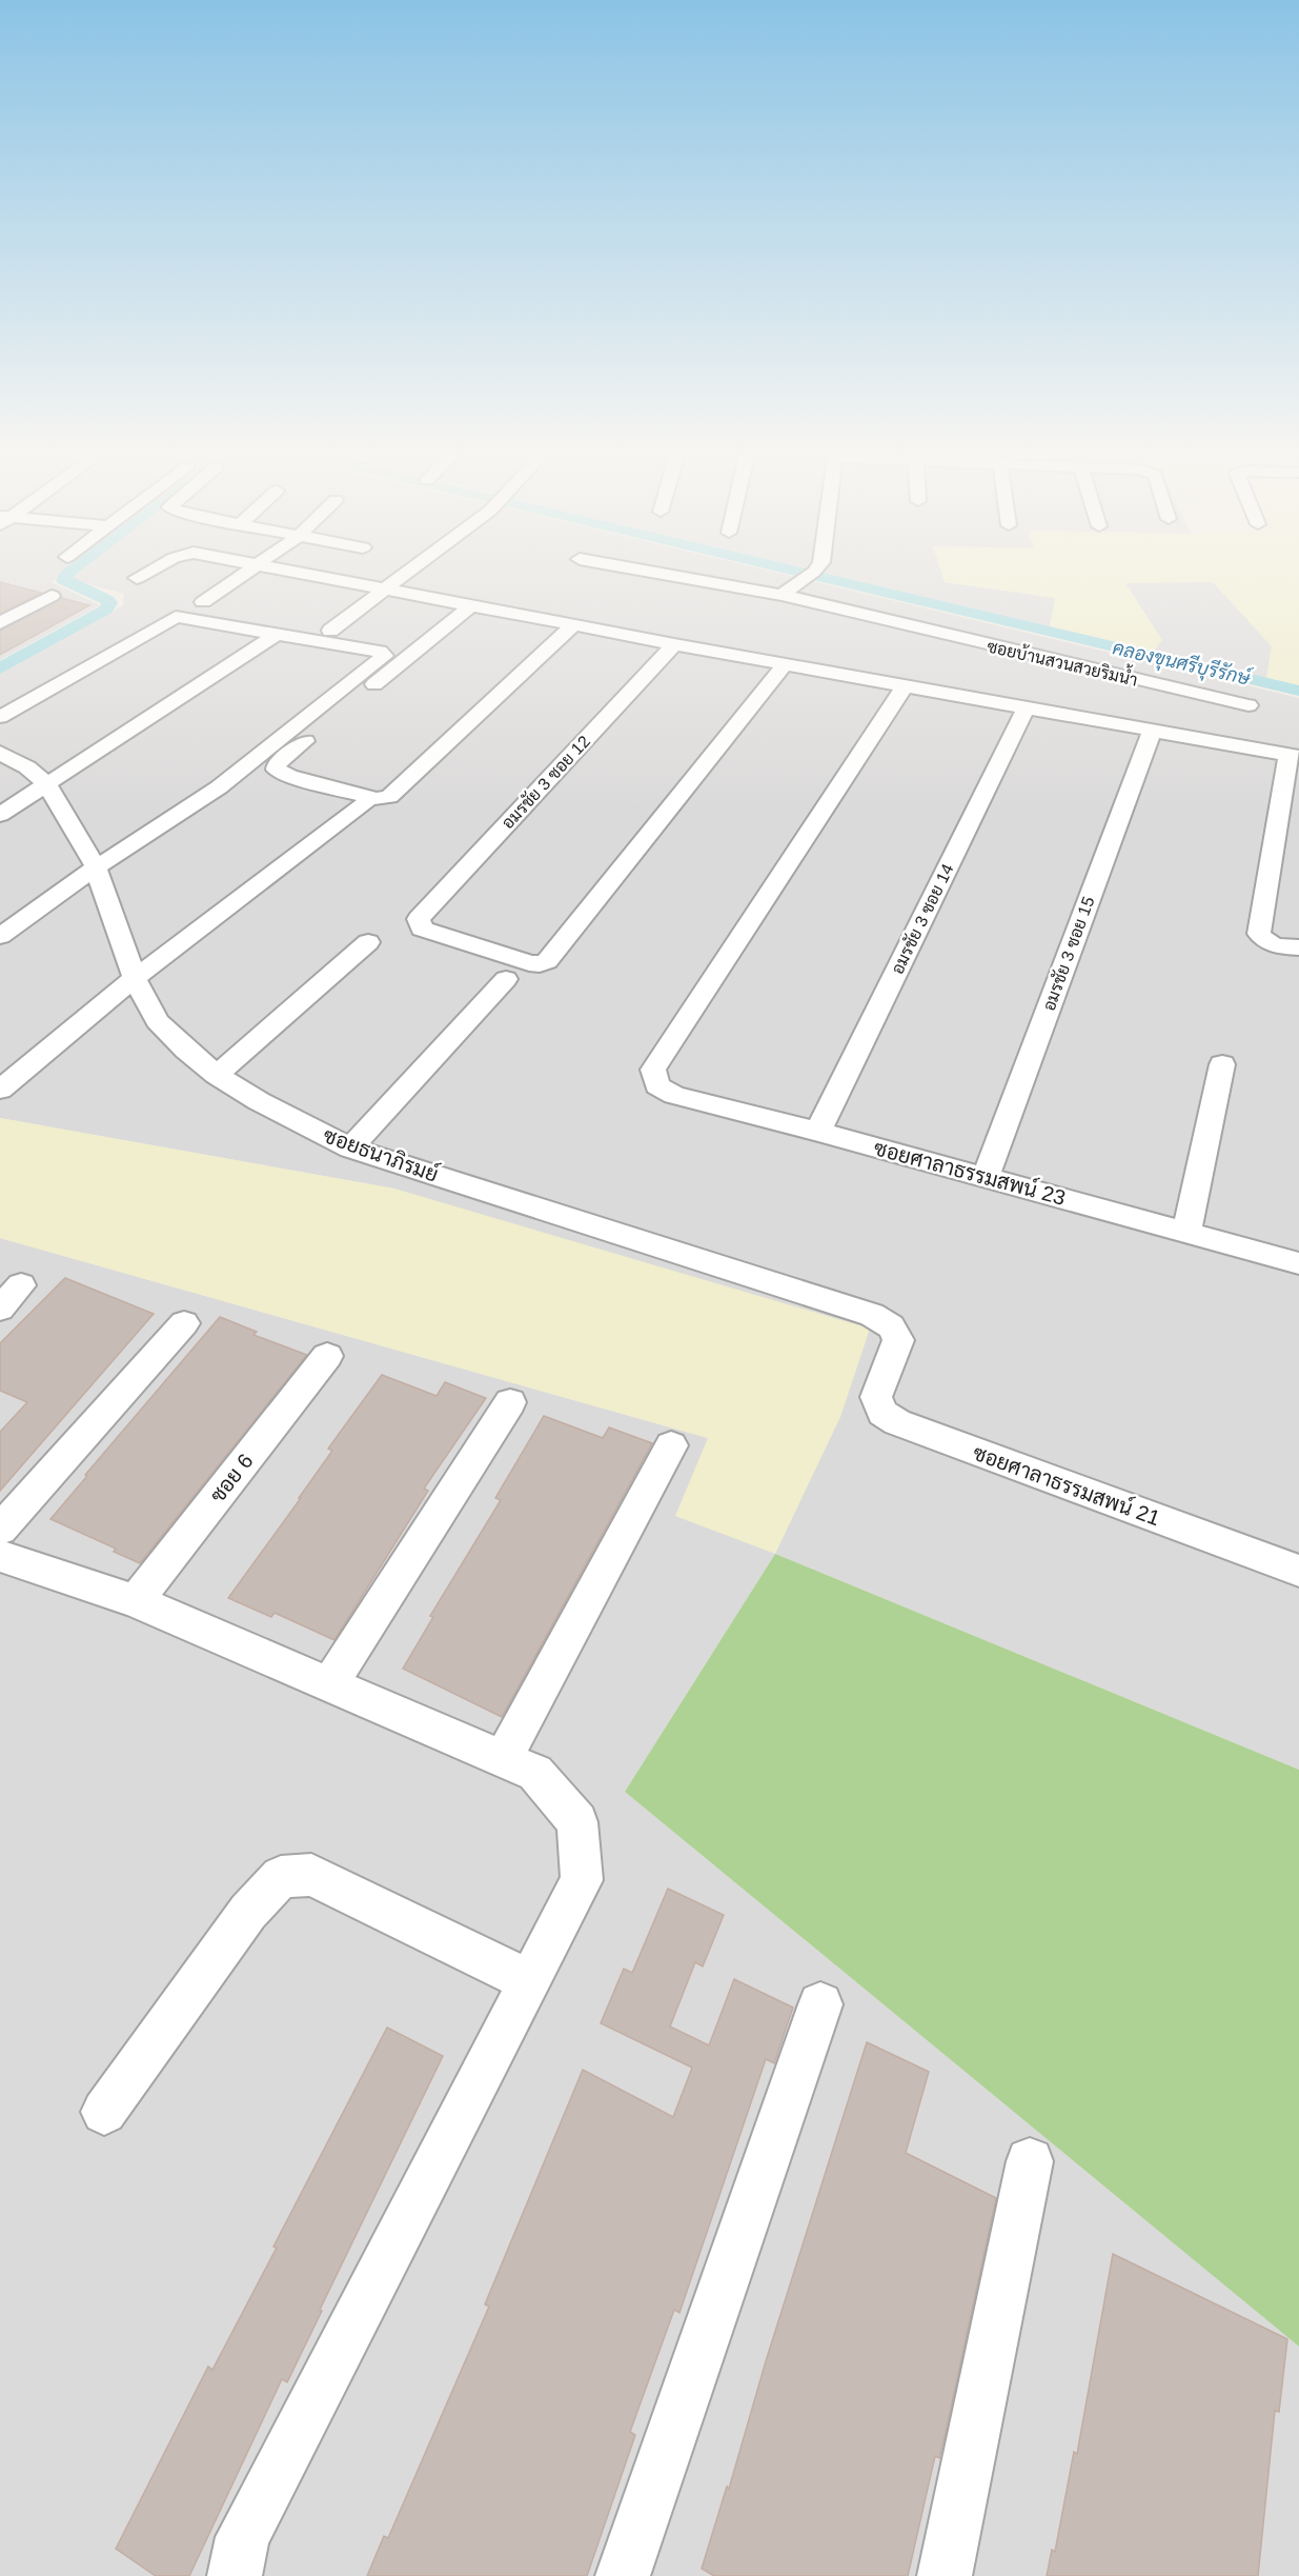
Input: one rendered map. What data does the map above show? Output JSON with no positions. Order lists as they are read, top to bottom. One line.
{"streets":{"street":["ซอยบ้านสวนสวยริมน้ำ","อมรชัย 3 ซอย 12","อมรชัย 3 ซอย 14","อมรชัย 3 ซอย 15","ซอยธนาภิรมย์","ซอยศาลาธรรมสพน์ 23","ซอย 6","ซอยศาลาธรรมสพน์ 21"]},"crossings":[["อมรชัย 3 ซอย 14","ซอยศาลาธรรมสพน์ 23"],["อมรชัย 3 ซอย 15","ซอยศาลาธรรมสพน์ 23"],["ซอยธนาภิรมย์","ซอยศาลาธรรมสพน์ 21"]],"water":["คลองขุนศรีบุรีรักษ์"]}
